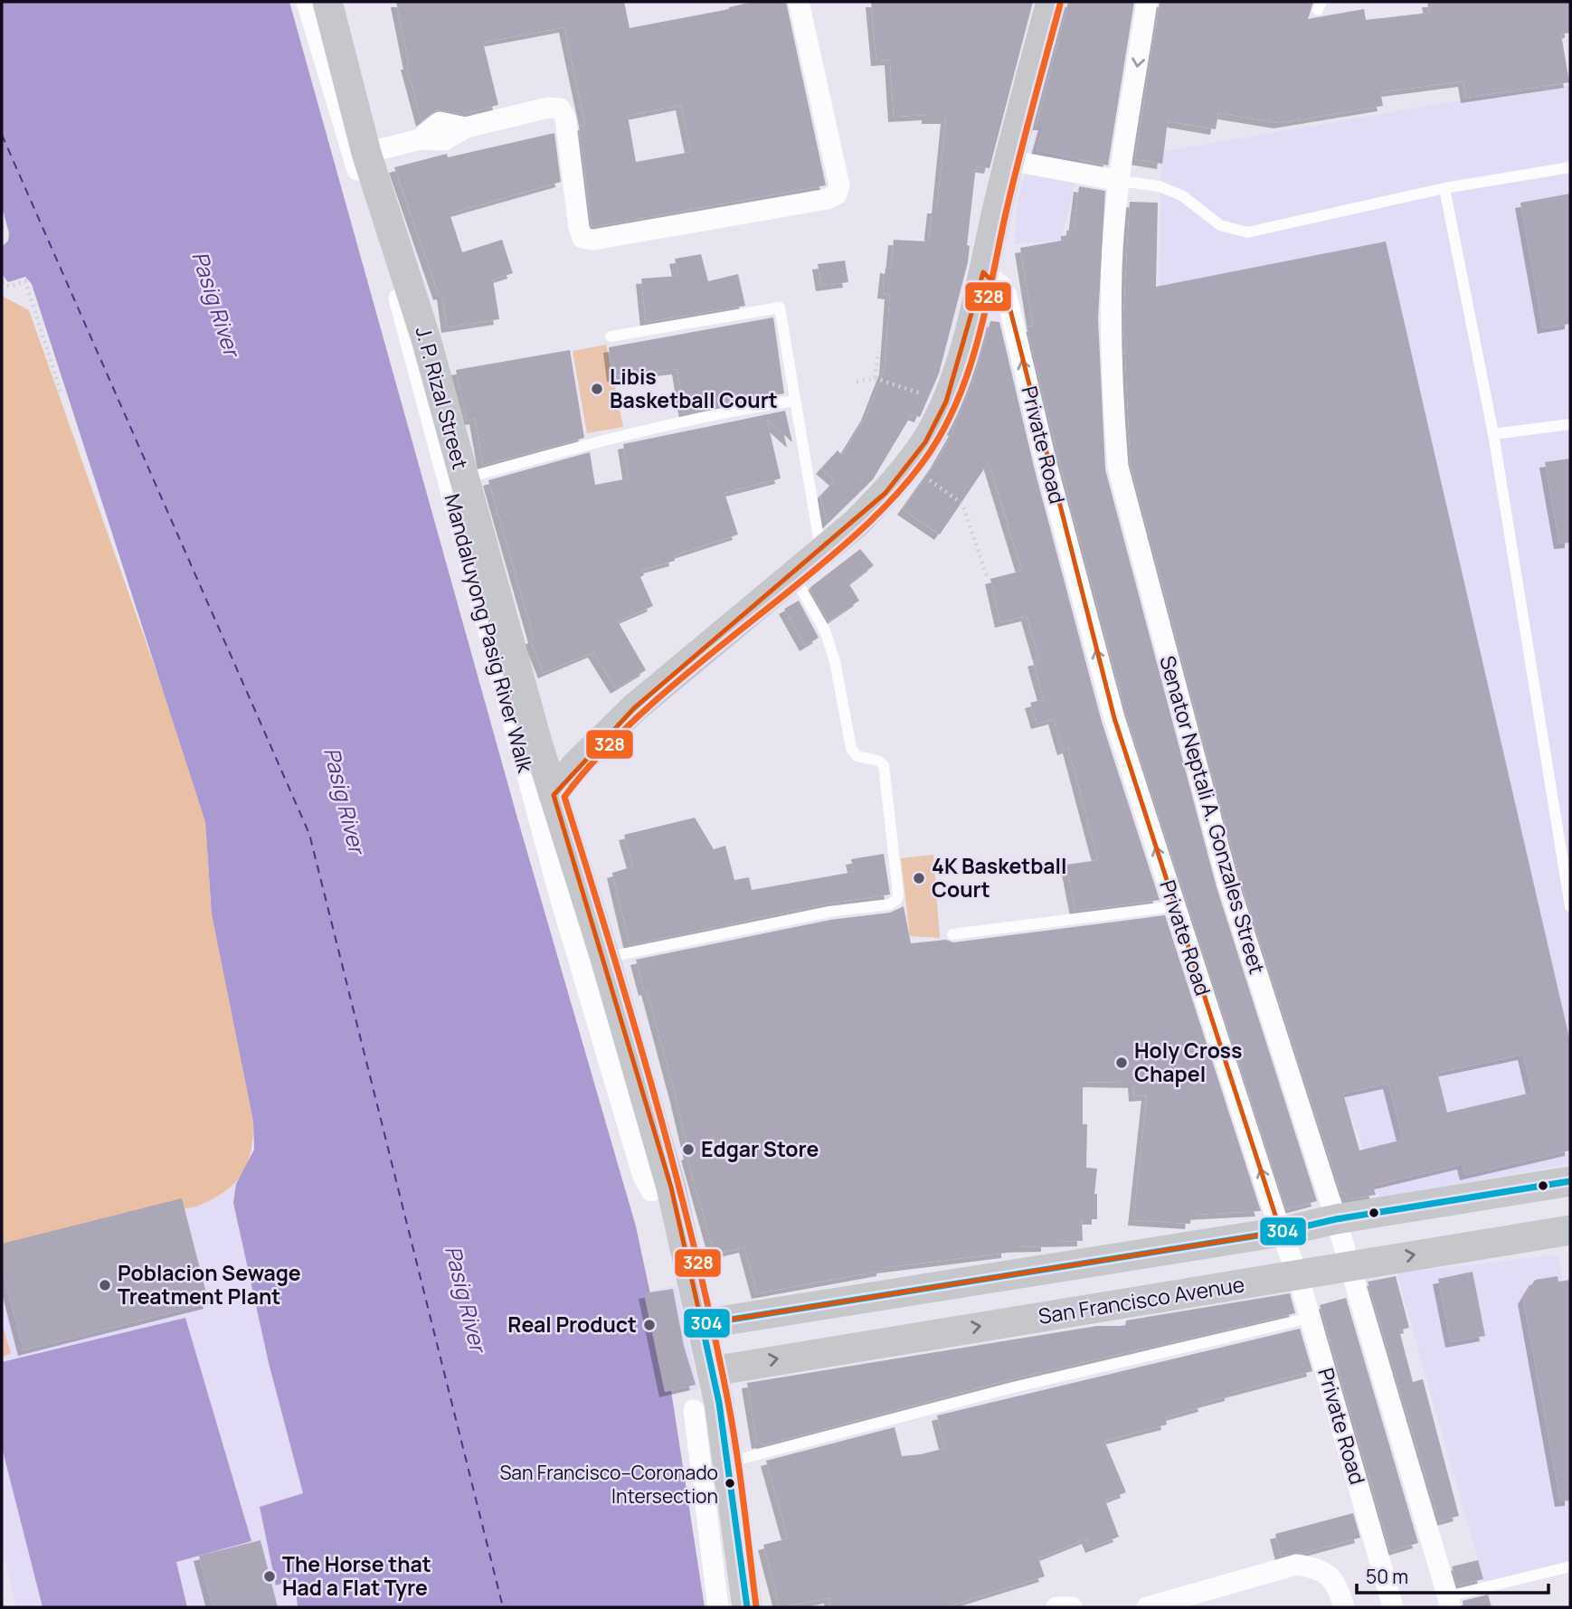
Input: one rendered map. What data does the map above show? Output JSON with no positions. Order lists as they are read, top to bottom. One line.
{"streets":{"street":["J. P. Rizal Street","Private Road","Mandaluyong Pasig River Walk","Senator Neptali A. Gonzales Street","San Francisco Avenue"]},"crossings":[["J. P. Rizal Street","San Francisco Avenue"],["Private Road","San Francisco Avenue"],["Senator Neptali A. Gonzales Street","San Francisco Avenue"]],"one_way":["Private Road"],"water":["Pasig River"],"places":["Libis Basketball Court","4K Basketball Court","Holy Cross Chapel","Edgar Store","Poblacion Sewage Treatment Plant","Real Product","San Francisco–Coronado Intersection","The Horse that Had a Flat Tyre"],"lines":["transit line 328","transit line 304"],"scale_bar":"50 m"}
